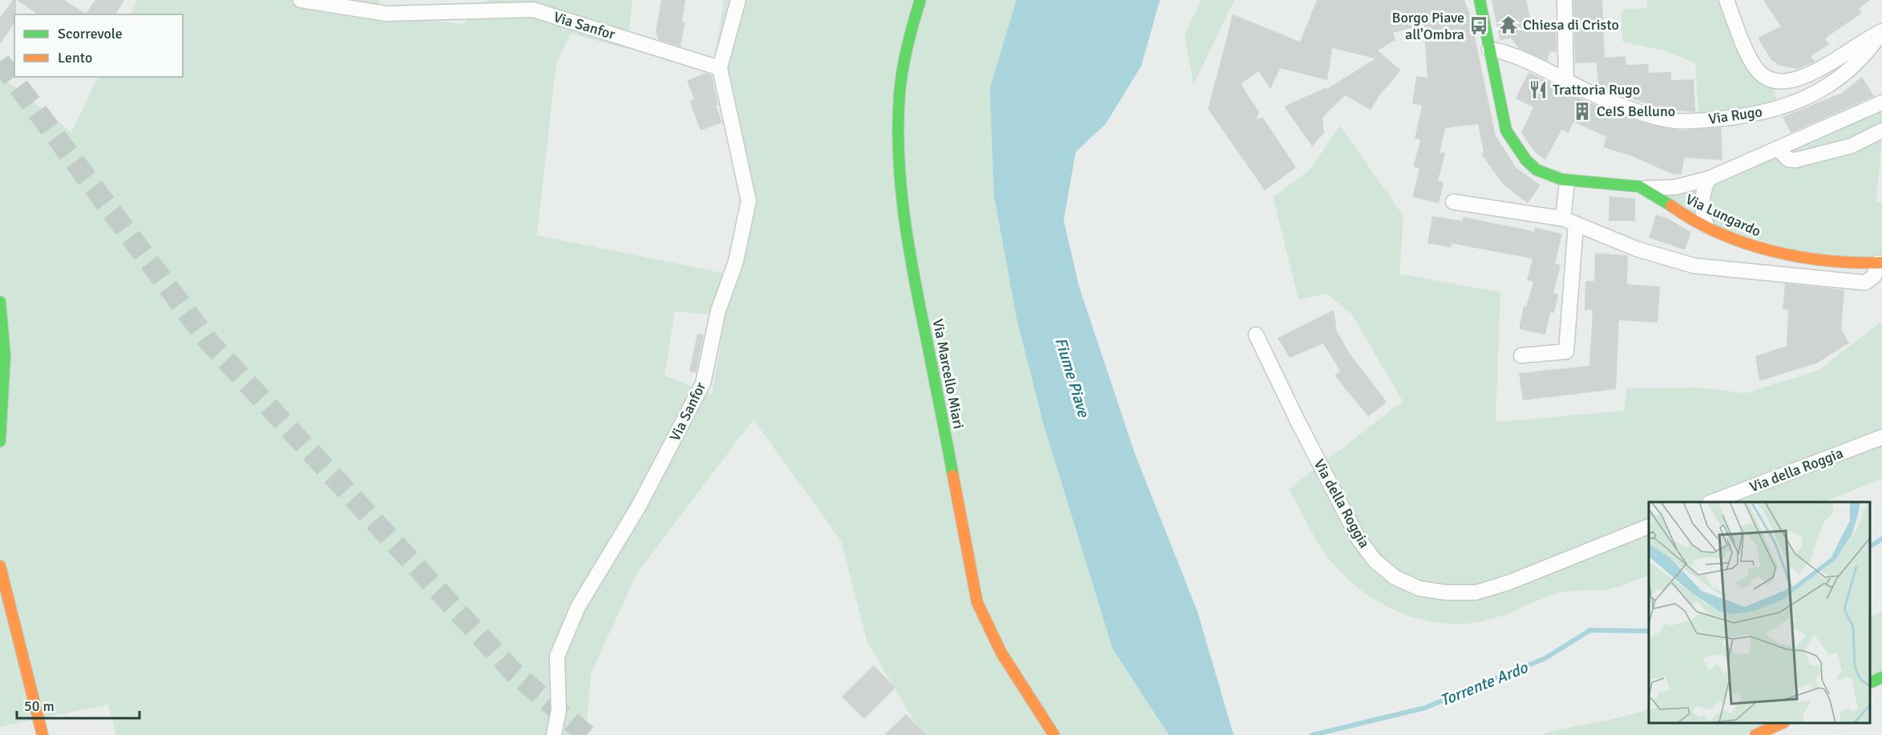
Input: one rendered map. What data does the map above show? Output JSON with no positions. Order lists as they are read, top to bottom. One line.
{"streets":{"street":["Via Sanfor","Via Rugo","Via Lungardo","Via Marcello Miari","Via della Roggia"]},"water":["Fiume Piave","Torrente Ardo"],"places":{"temple":["Chiesa di Cristo"],"bus stop":["Borgo Piave all'Ombra"],"restaurant":["Trattoria Rugo"],"building":["CeIS Belluno"]},"legend":["Scorrevole","Lento"],"scale_bar":"50 m"}
